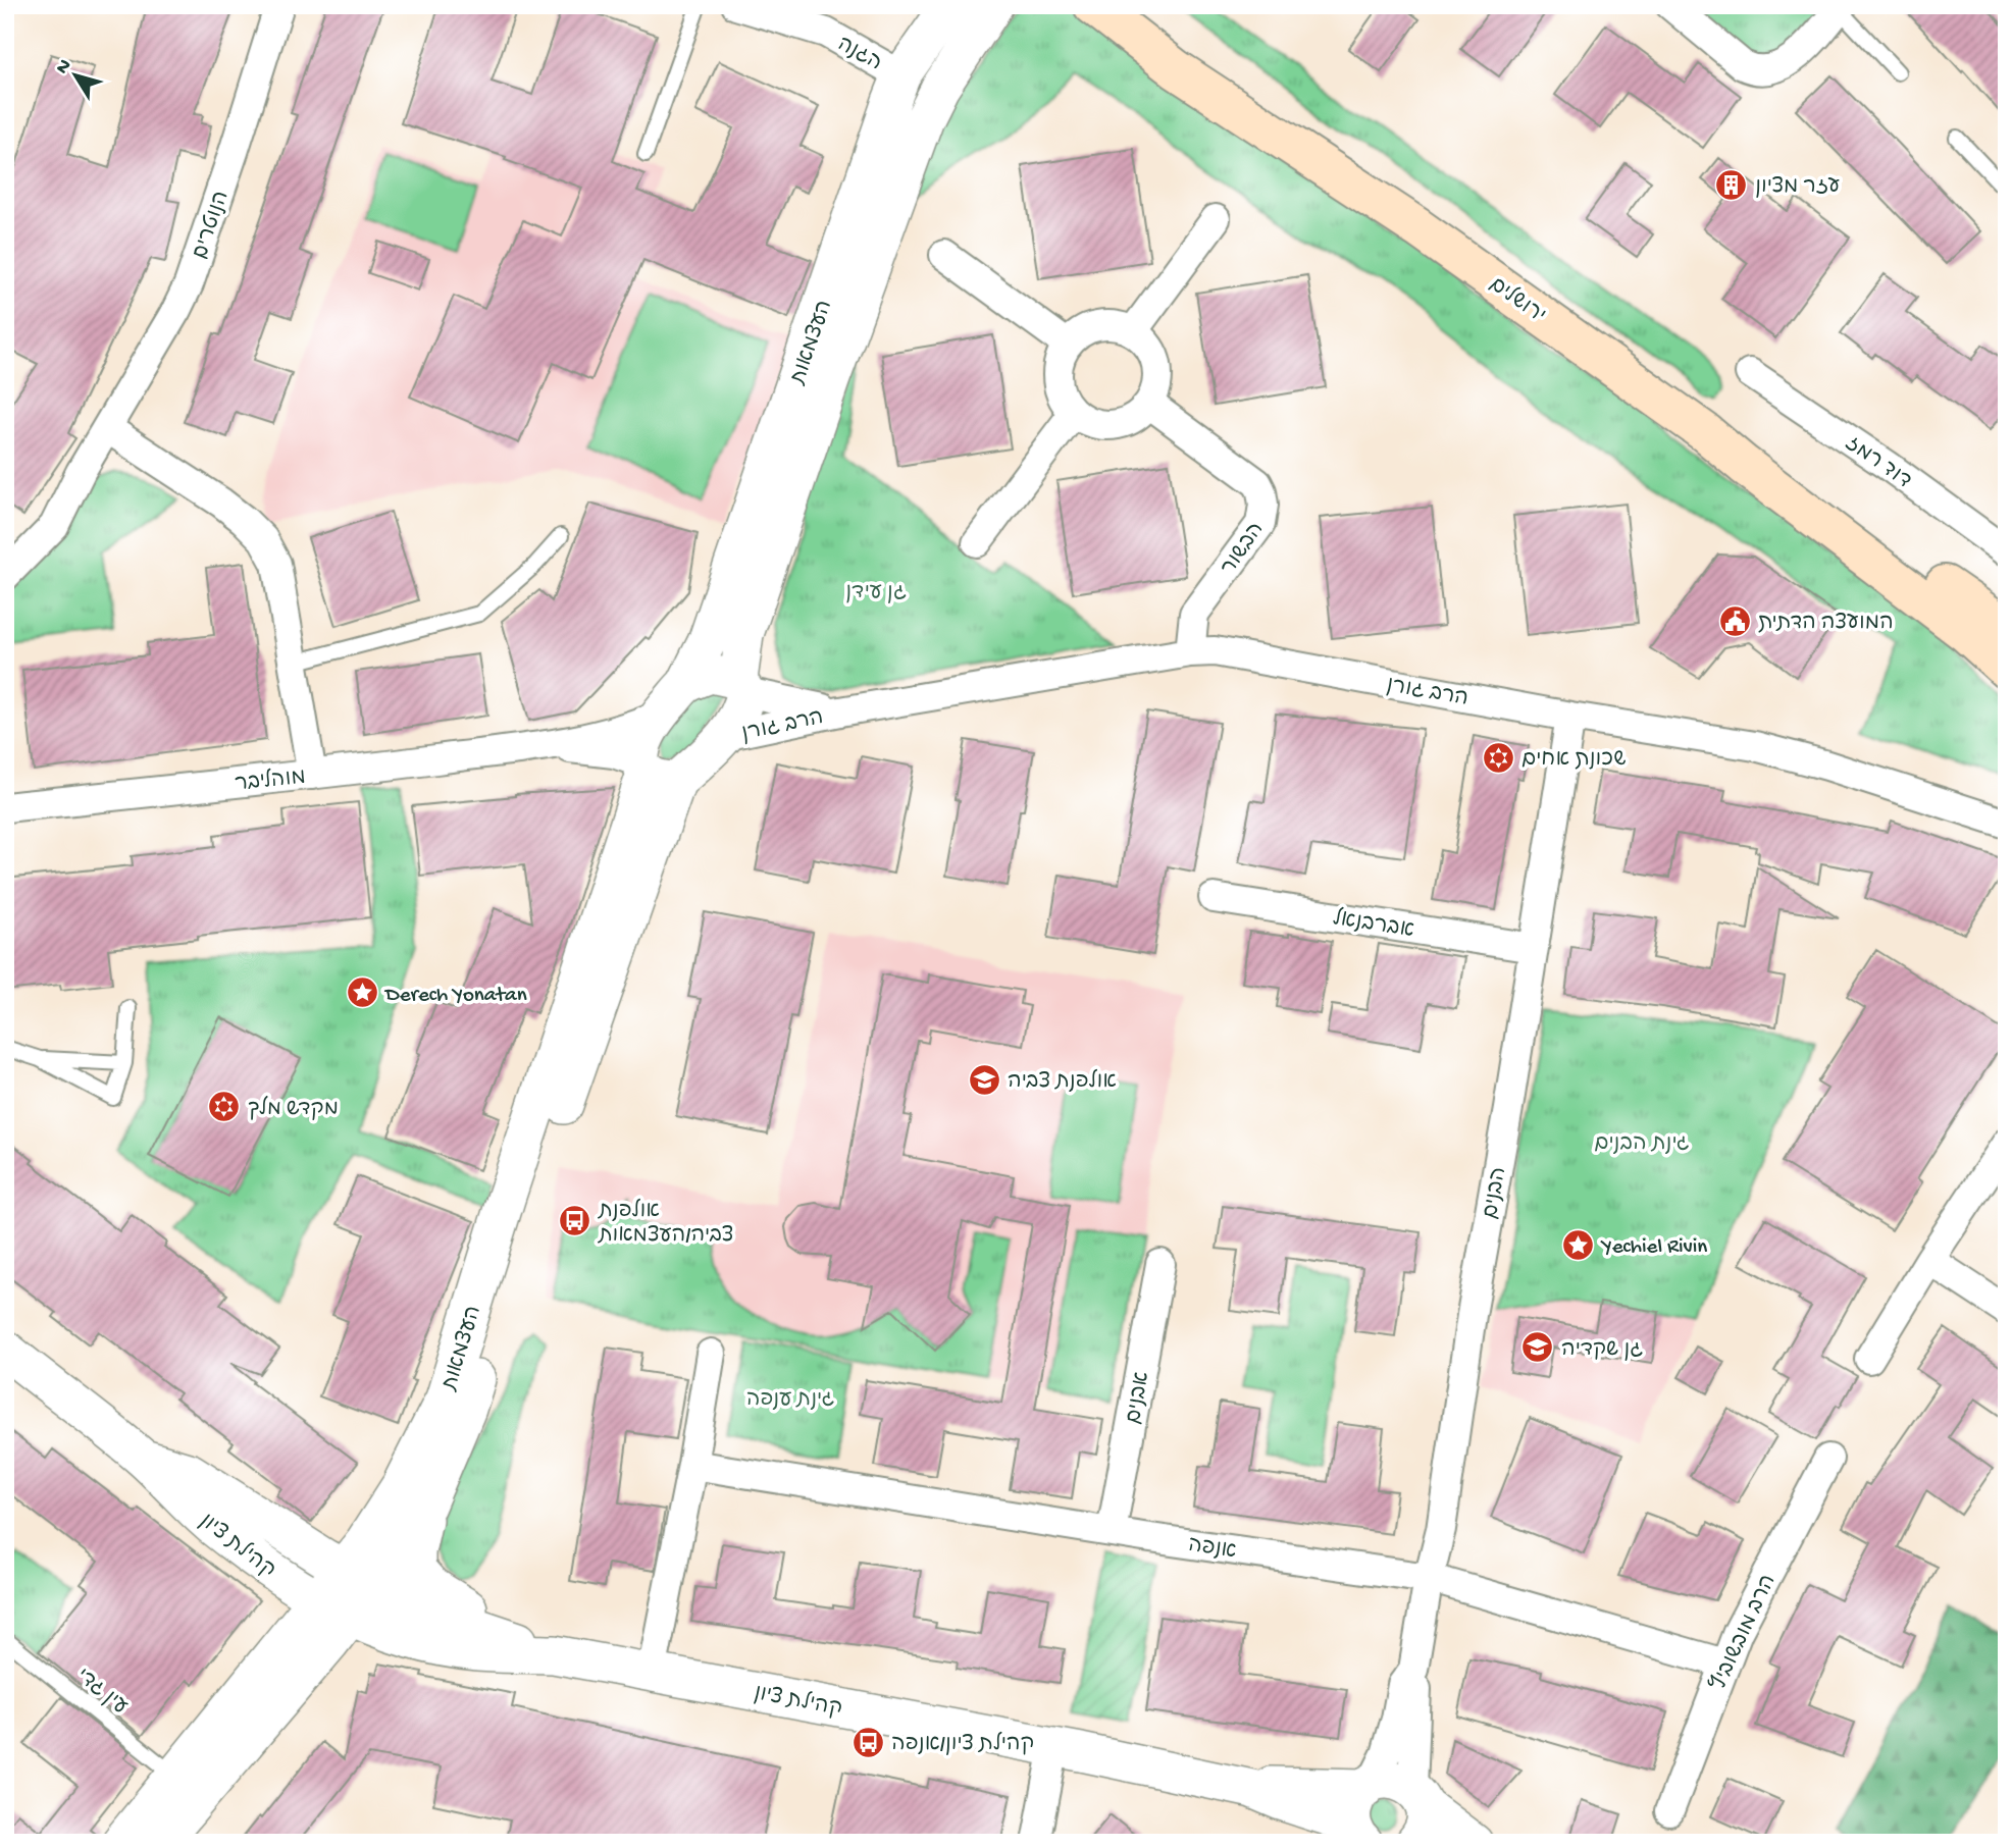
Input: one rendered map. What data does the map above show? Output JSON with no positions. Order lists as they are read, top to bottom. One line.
{"streets":{"main road":["ירושלים"],"street":["הגנה","הנוטרים","העצמאות","דוד רמז","הבשור","הרב גורן","מוהליבר","אברבנאל","הבנים","אבנים","קהילת ציון","אנפה","הרב מובשוביץ"],"lane":["עין גדי"]},"crossings":[["הגנה","העצמאות"],["העצמאות","הרב גורן"],["העצמאות","מוהליבר"],["העצמאות","קהילת ציון"],["העצמאות","עין גדי"],["הבשור","הרב גורן"],["הרב גורן","הבנים"],["אברבנאל","הבנים"],["הבנים","קהילת ציון"],["הבנים","אנפה"],["אבנים","אנפה"],["אנפה","הרב מובשוביץ"]],"parks":["גן עידן","גינת הבנים","גינת ענפה"],"places":{"building":["עזר מציון"],"public building":["המועצה הדתית"],"synagogue":["שכונת אחים","מקדש מלך"],"place":["Derech Yonatan","Yechiel Rivin"],"school or university":["אולפנת צביה","גן שקדיה"],"bus stop":["אולפנת צביה/העצמאות","קהילת ציון/אנפה"]},"north":"top left"}
